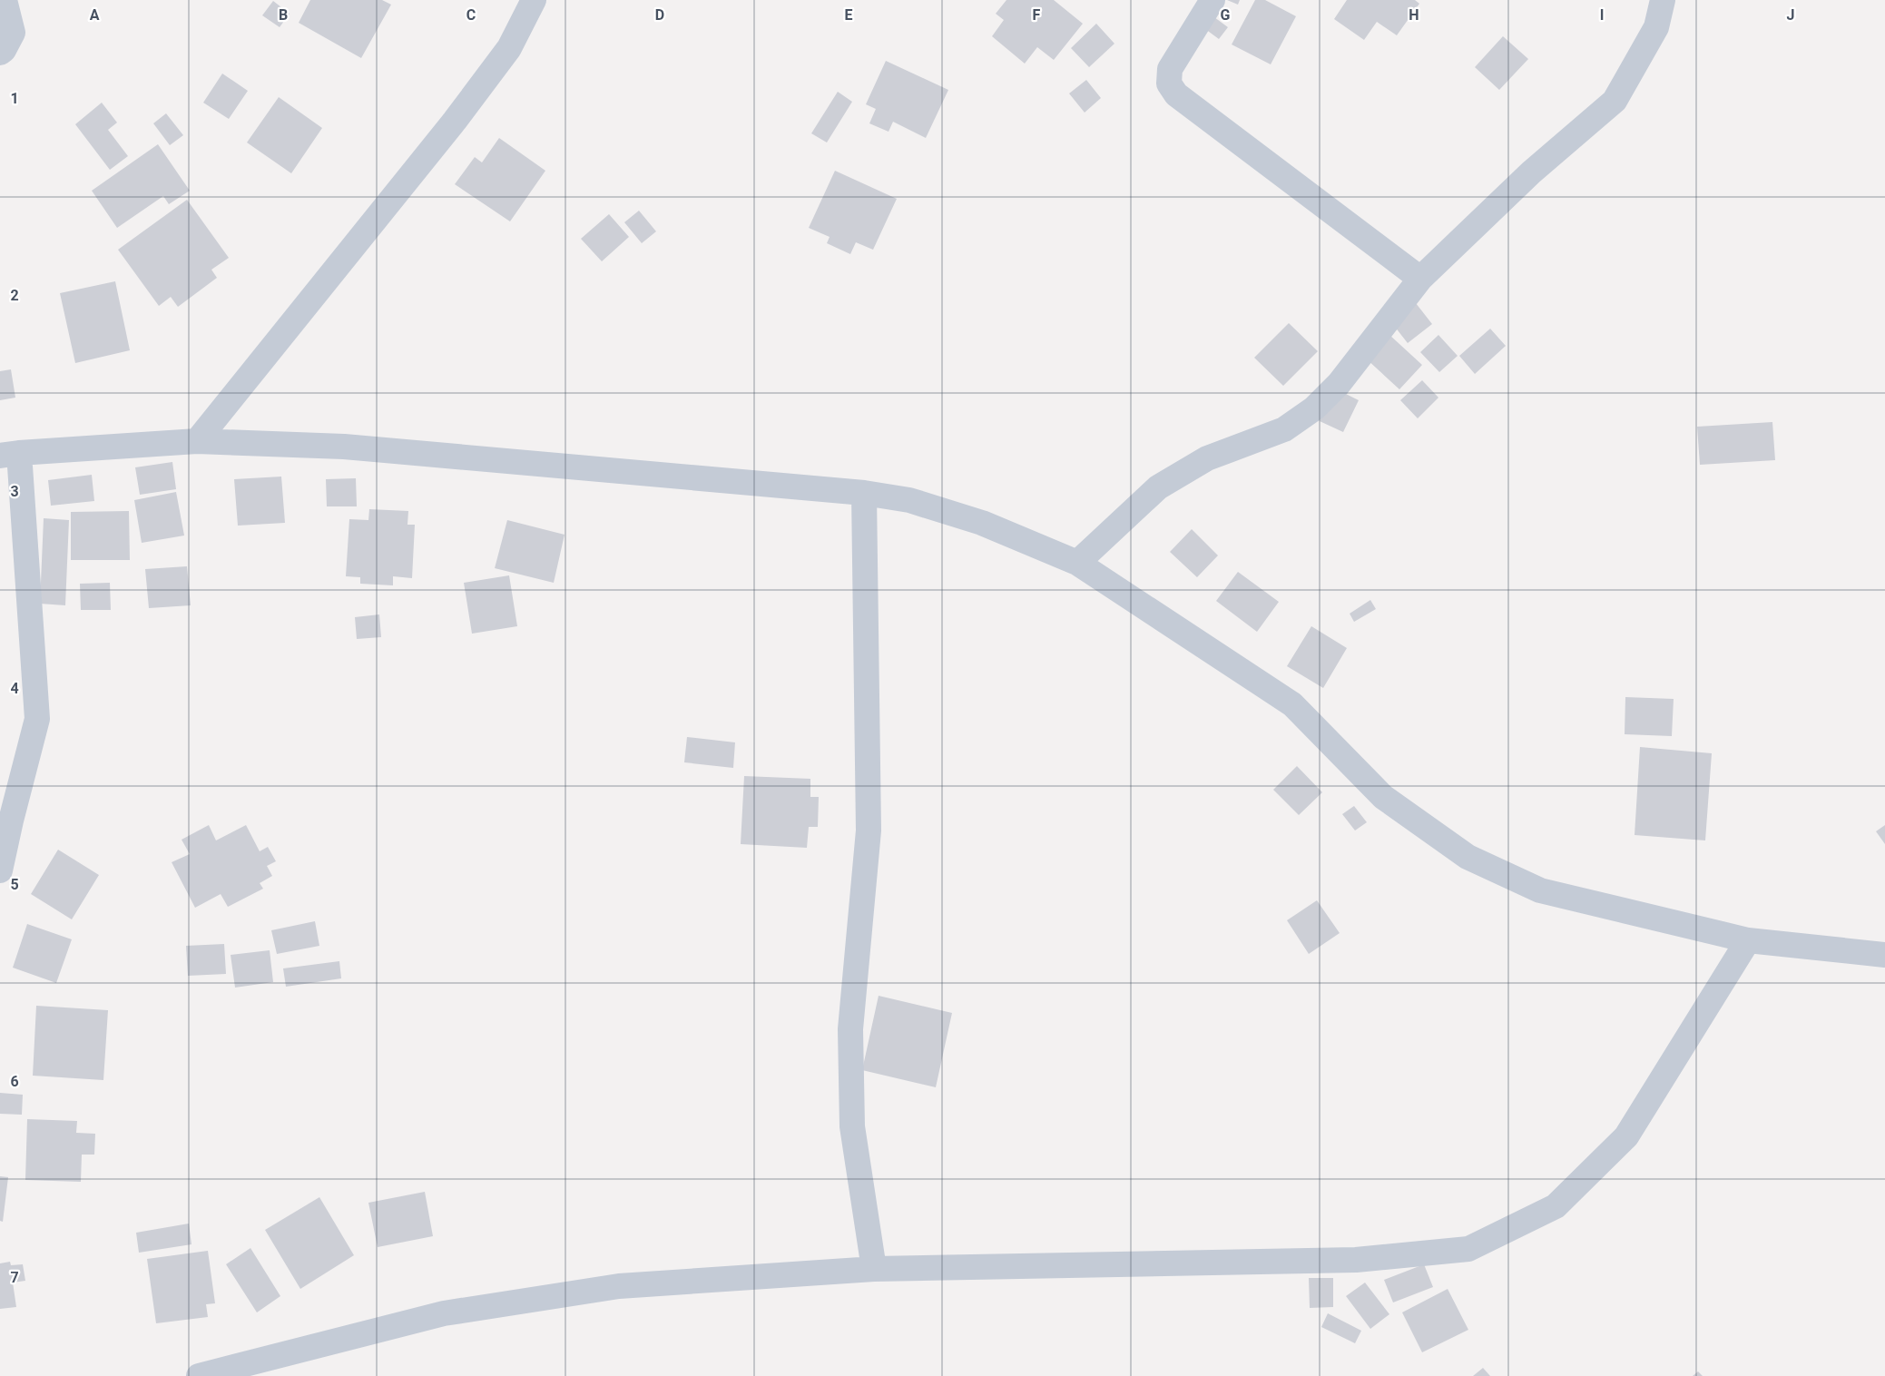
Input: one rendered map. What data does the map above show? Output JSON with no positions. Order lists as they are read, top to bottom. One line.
{"grid":{"columns":["A","B","C","D","E","F","G","H","I","J"],"rows":["1","2","3","4","5","6","7"]}}
